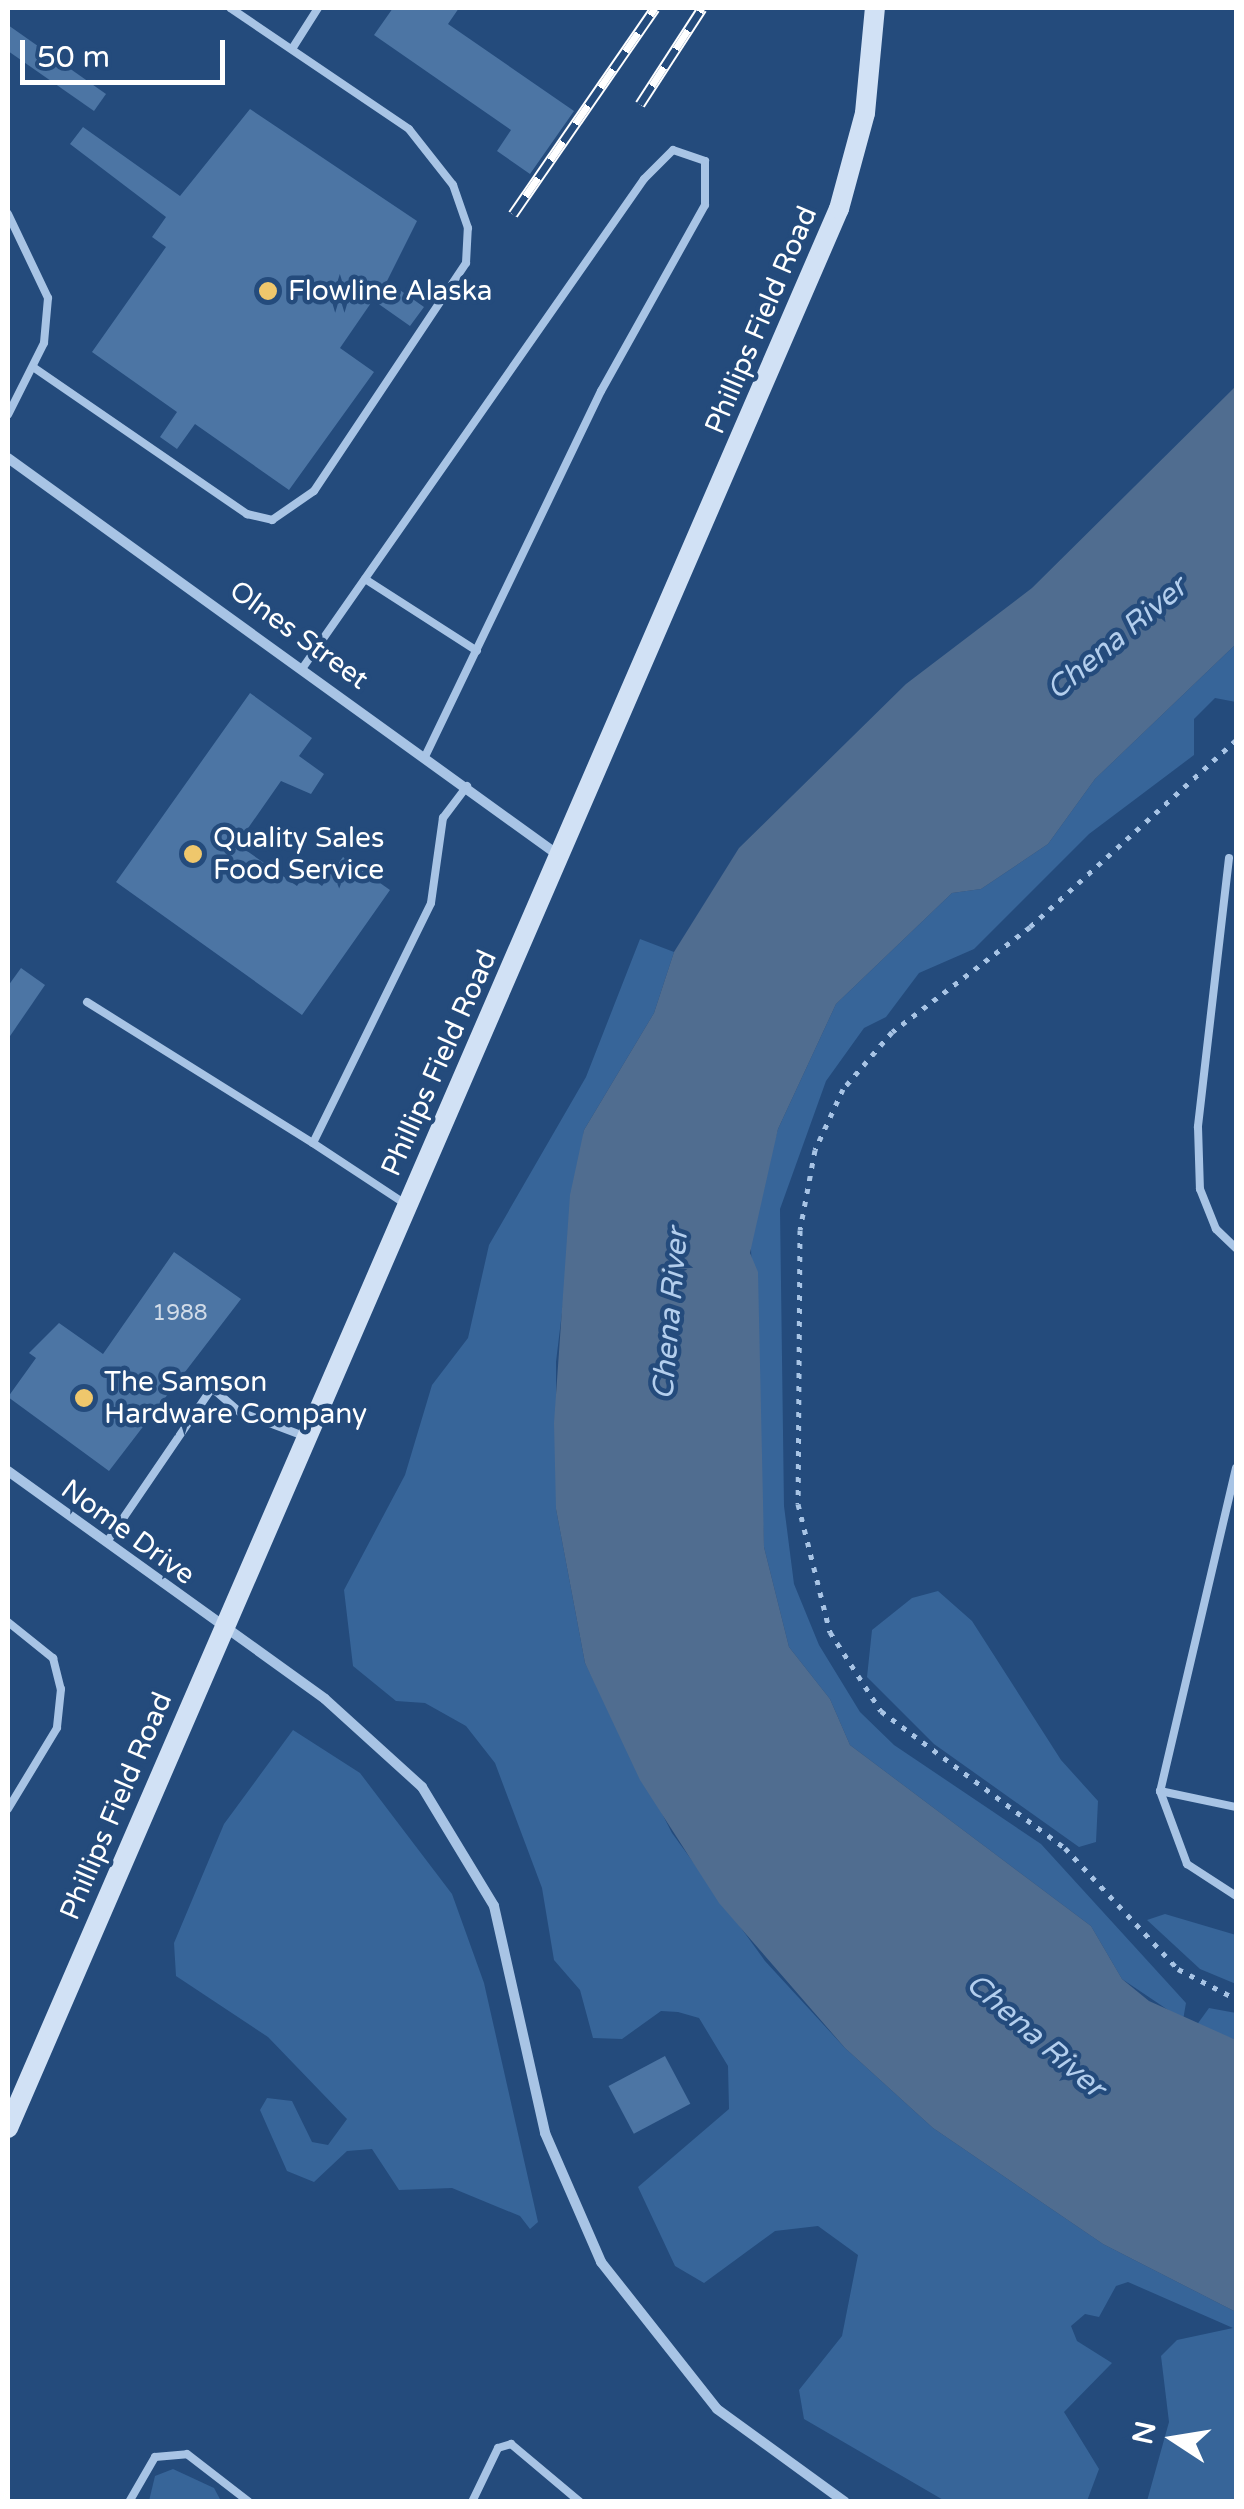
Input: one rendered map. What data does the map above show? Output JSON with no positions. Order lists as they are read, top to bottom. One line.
{"streets":{"street":["Phillips Field Road","Olnes Street","Nome Drive"]},"crossings":[["Phillips Field Road","Olnes Street"],["Phillips Field Road","Nome Drive"]],"water":["Chena River"],"places":["Flowline Alaska","Quality Sales Food Service","The Samson Hardware Company"],"house_numbers":["1988"],"scale_bar":"50 m","north":"left"}
